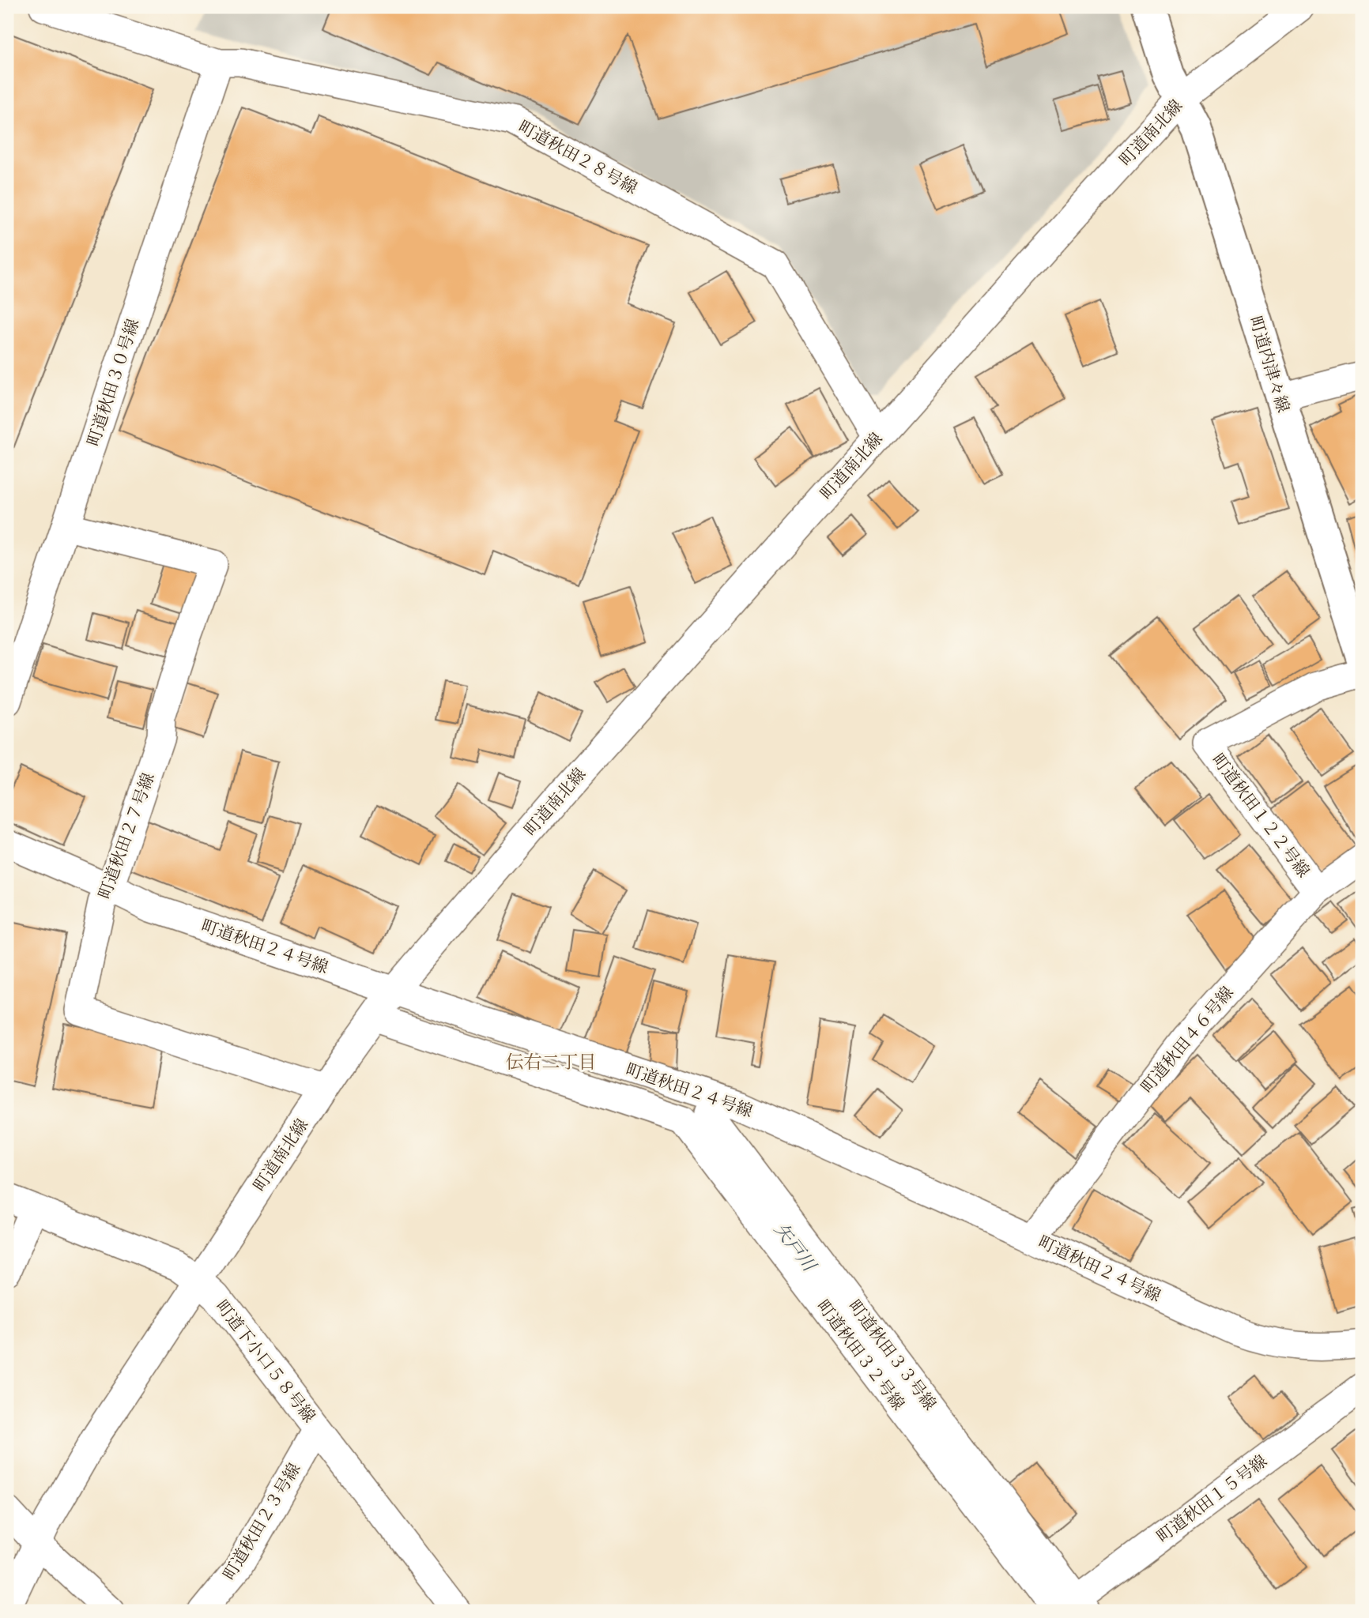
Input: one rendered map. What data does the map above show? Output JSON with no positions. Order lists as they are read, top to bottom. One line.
{"streets":{"street":["町道南北線","町道秋田２８号線","町道内津々線","町道秋田３０号線","町道秋田１２２号線","町道秋田２７号線","町道秋田２４号線","町道秋田４６号線","町道秋田３２号線","町道秋田３３号線","町道下小口５８号線","町道秋田１５号線","町道秋田２３号線"]},"crossings":[["町道南北線","町道秋田２８号線"],["町道南北線","町道内津々線"],["町道南北線","町道秋田２７号線"],["町道南北線","町道秋田２４号線"],["町道南北線","町道秋田３２号線"],["町道南北線","町道下小口５８号線"],["町道秋田２８号線","町道秋田３０号線"],["町道秋田３０号線","町道秋田２７号線"],["町道秋田１２２号線","町道秋田４６号線"],["町道秋田２７号線","町道秋田２４号線"],["町道秋田２４号線","町道秋田４６号線"],["町道秋田２４号線","町道秋田３３号線"],["町道秋田３２号線","町道秋田３３号線"],["町道秋田３２号線","町道秋田１５号線"],["町道秋田３３号線","町道秋田１５号線"],["町道下小口５８号線","町道秋田２３号線"]],"districts":["伝右二丁目"],"water":["矢戸川"]}
